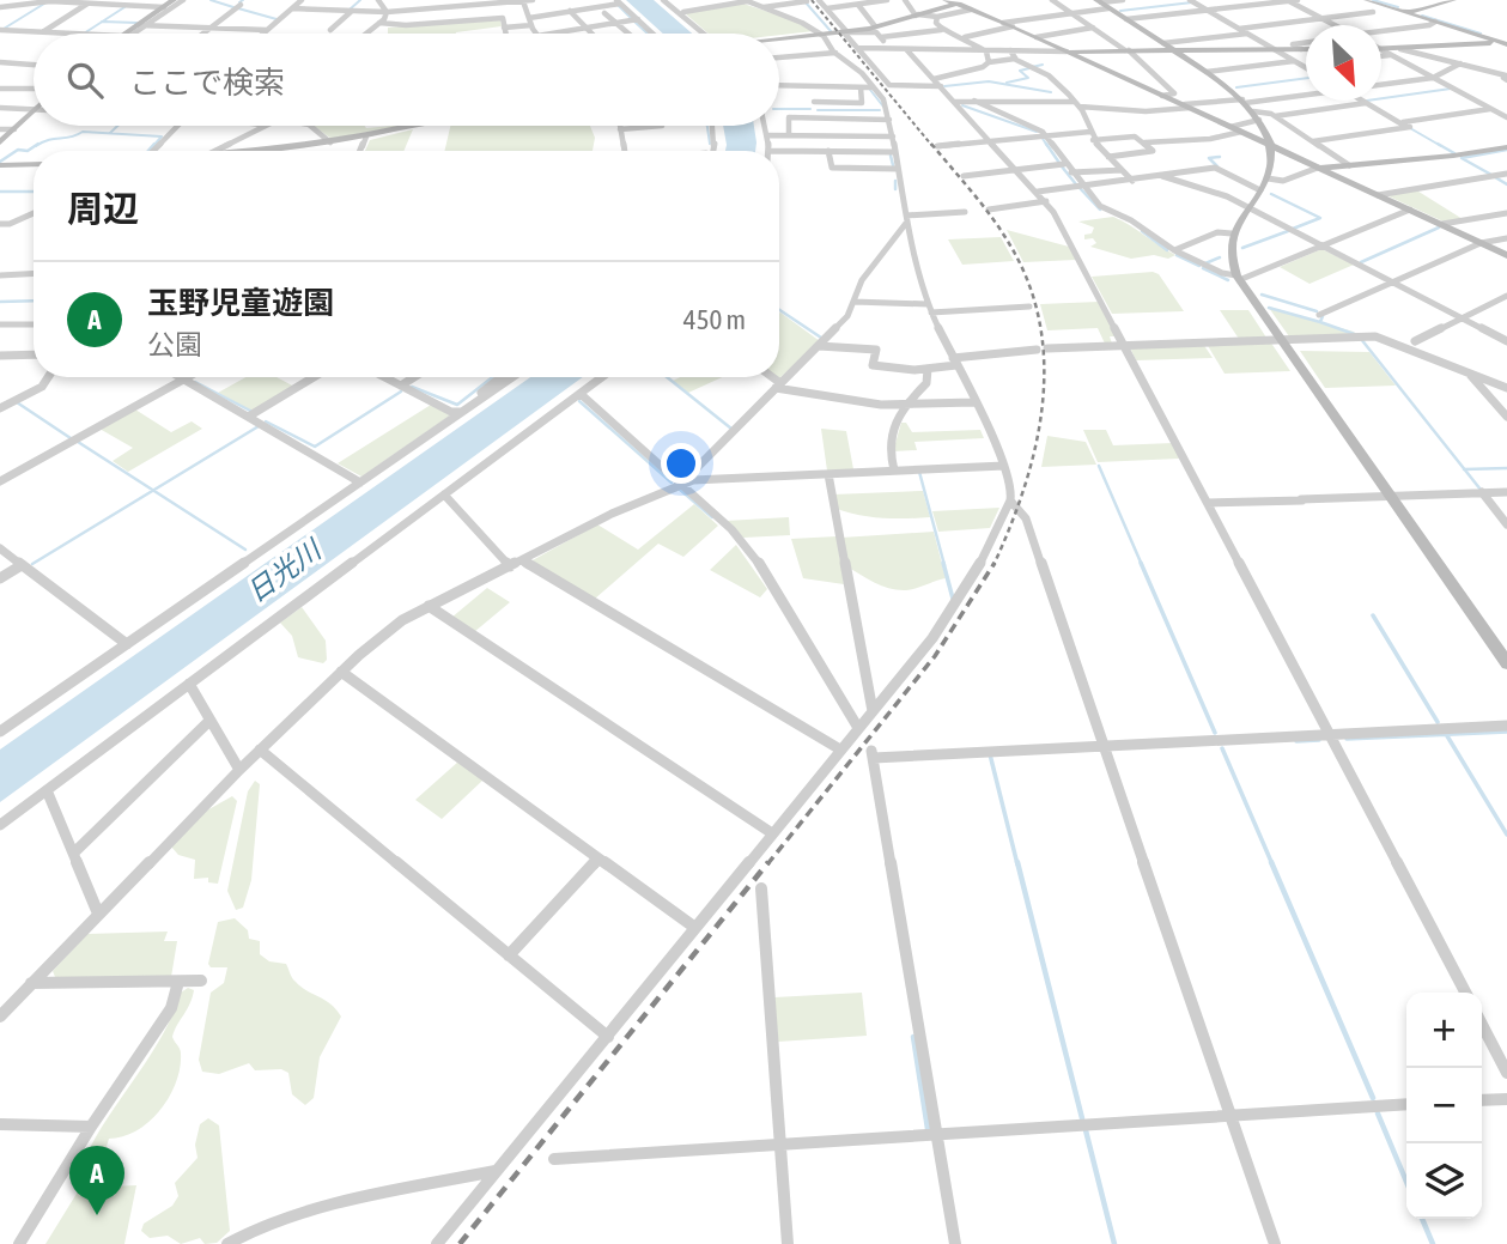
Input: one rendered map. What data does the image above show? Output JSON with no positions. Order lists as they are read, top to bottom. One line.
{"water":["日光川"],"north":"bottom right","page":{"search":"ここで検索","heading":"周辺","list":[{"mark":"A","name":"玉野児童遊園","note":"公園","value":"450 m"}],"map_buttons":["+","−"],"pins":"A"}}
